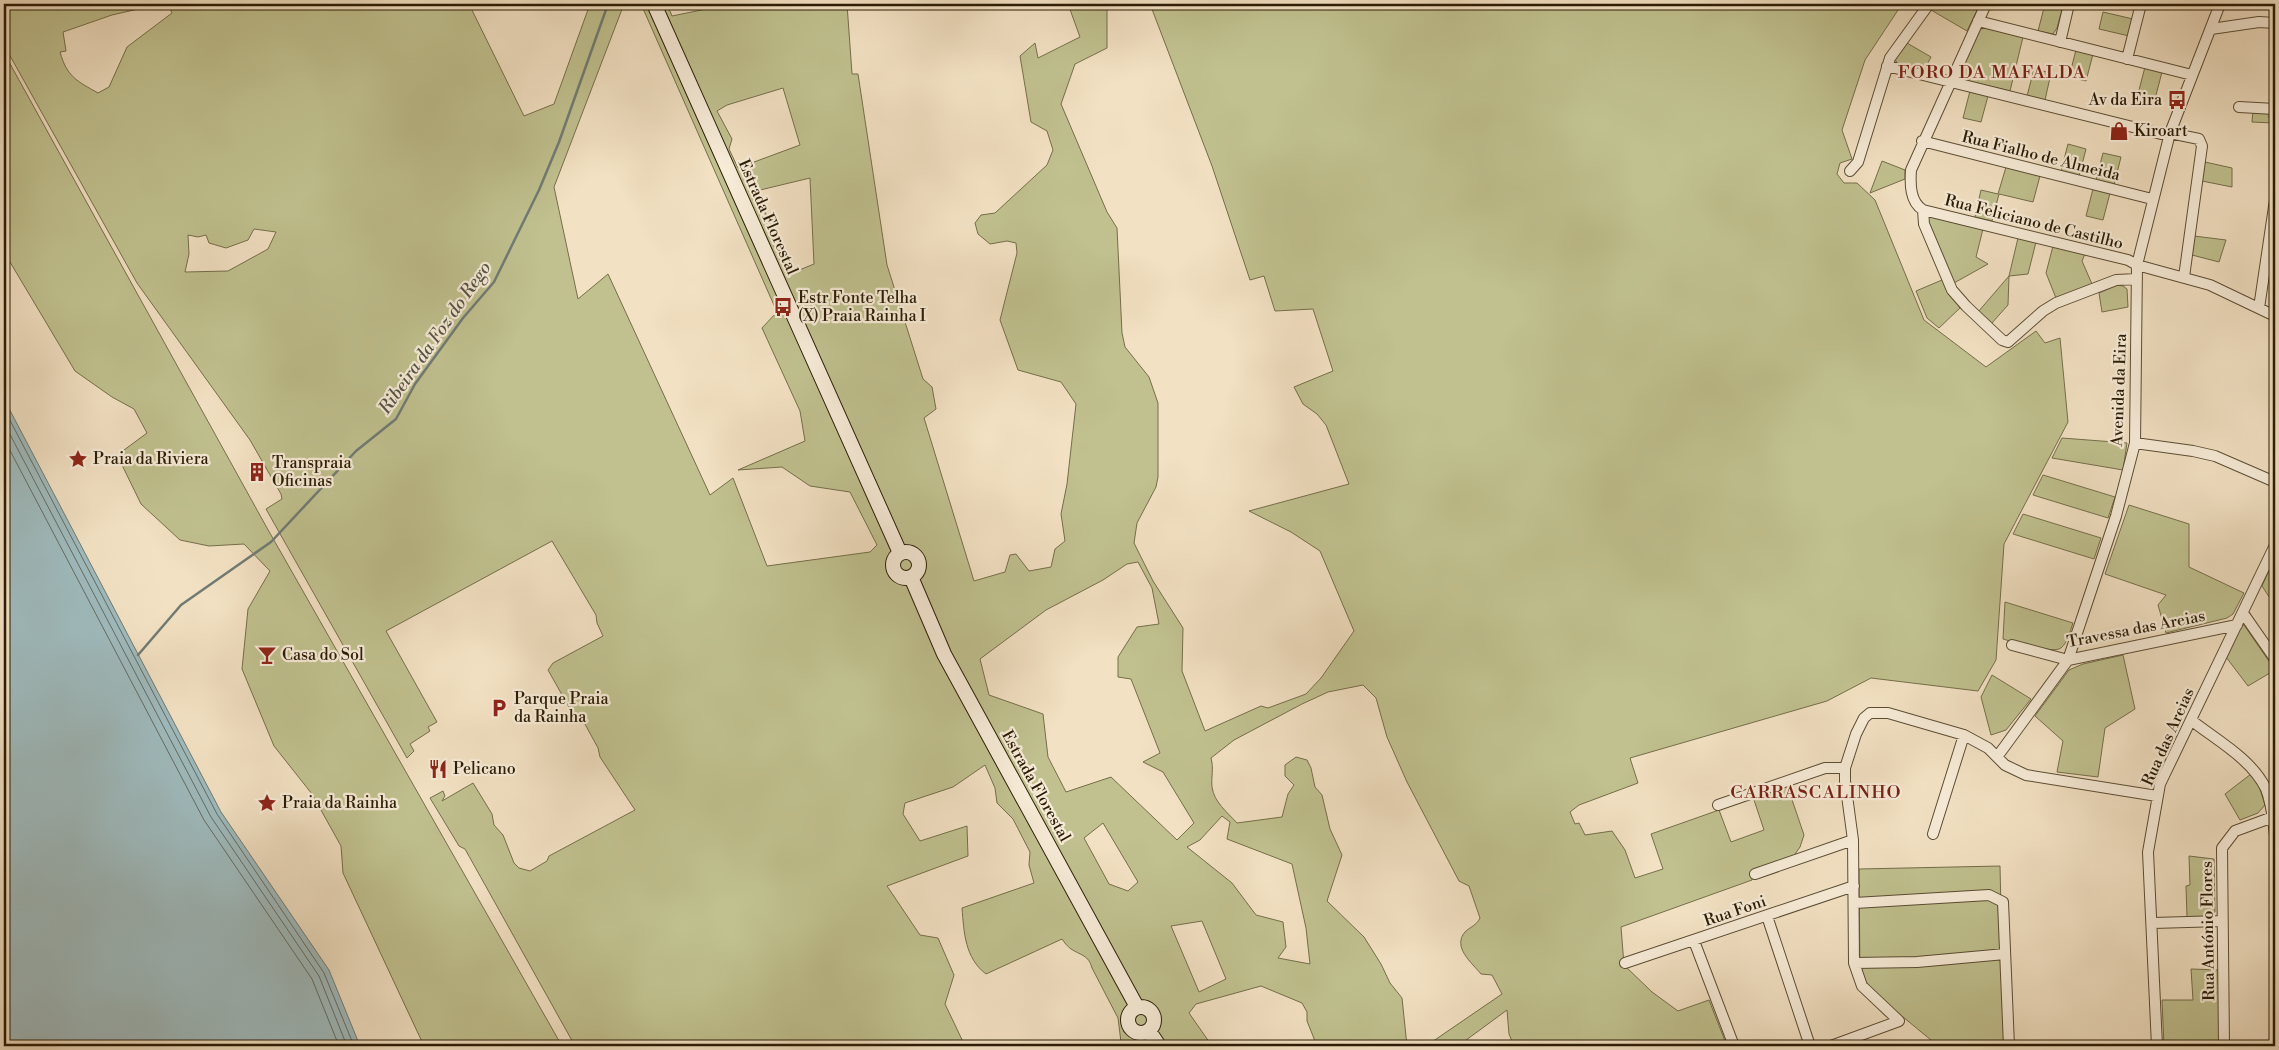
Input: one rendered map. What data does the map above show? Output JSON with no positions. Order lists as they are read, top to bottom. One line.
{"streets":{"main road":["Estrada Florestal"],"street":["Rua Fialho de Almeida","Rua Feliciano de Castilho","Avenida da Eira","Travessa das Areias","Rua das Areias","Rua Foni","Rua António Flores"]},"crossings":[["Rua Fialho de Almeida","Avenida da Eira"],["Rua Feliciano de Castilho","Avenida da Eira"],["Avenida da Eira","Travessa das Areias"],["Travessa das Areias","Rua das Areias"]],"districts":["FORO DA MAFALDA","CARRASCALINHO"],"water":["Ribeira da Foz do Rego"],"places":{"bus stop":["Av da Eira","Estr Fonte Telha (X) Praia Rainha I"],"shop":["Kiroart"],"place":["Praia da Riviera","Praia da Rainha"],"building":["Transpraia Oficinas"],"bar":["Casa do Sol"],"parking":["Parque Praia da Rainha"],"restaurant":["Pelicano"]}}
